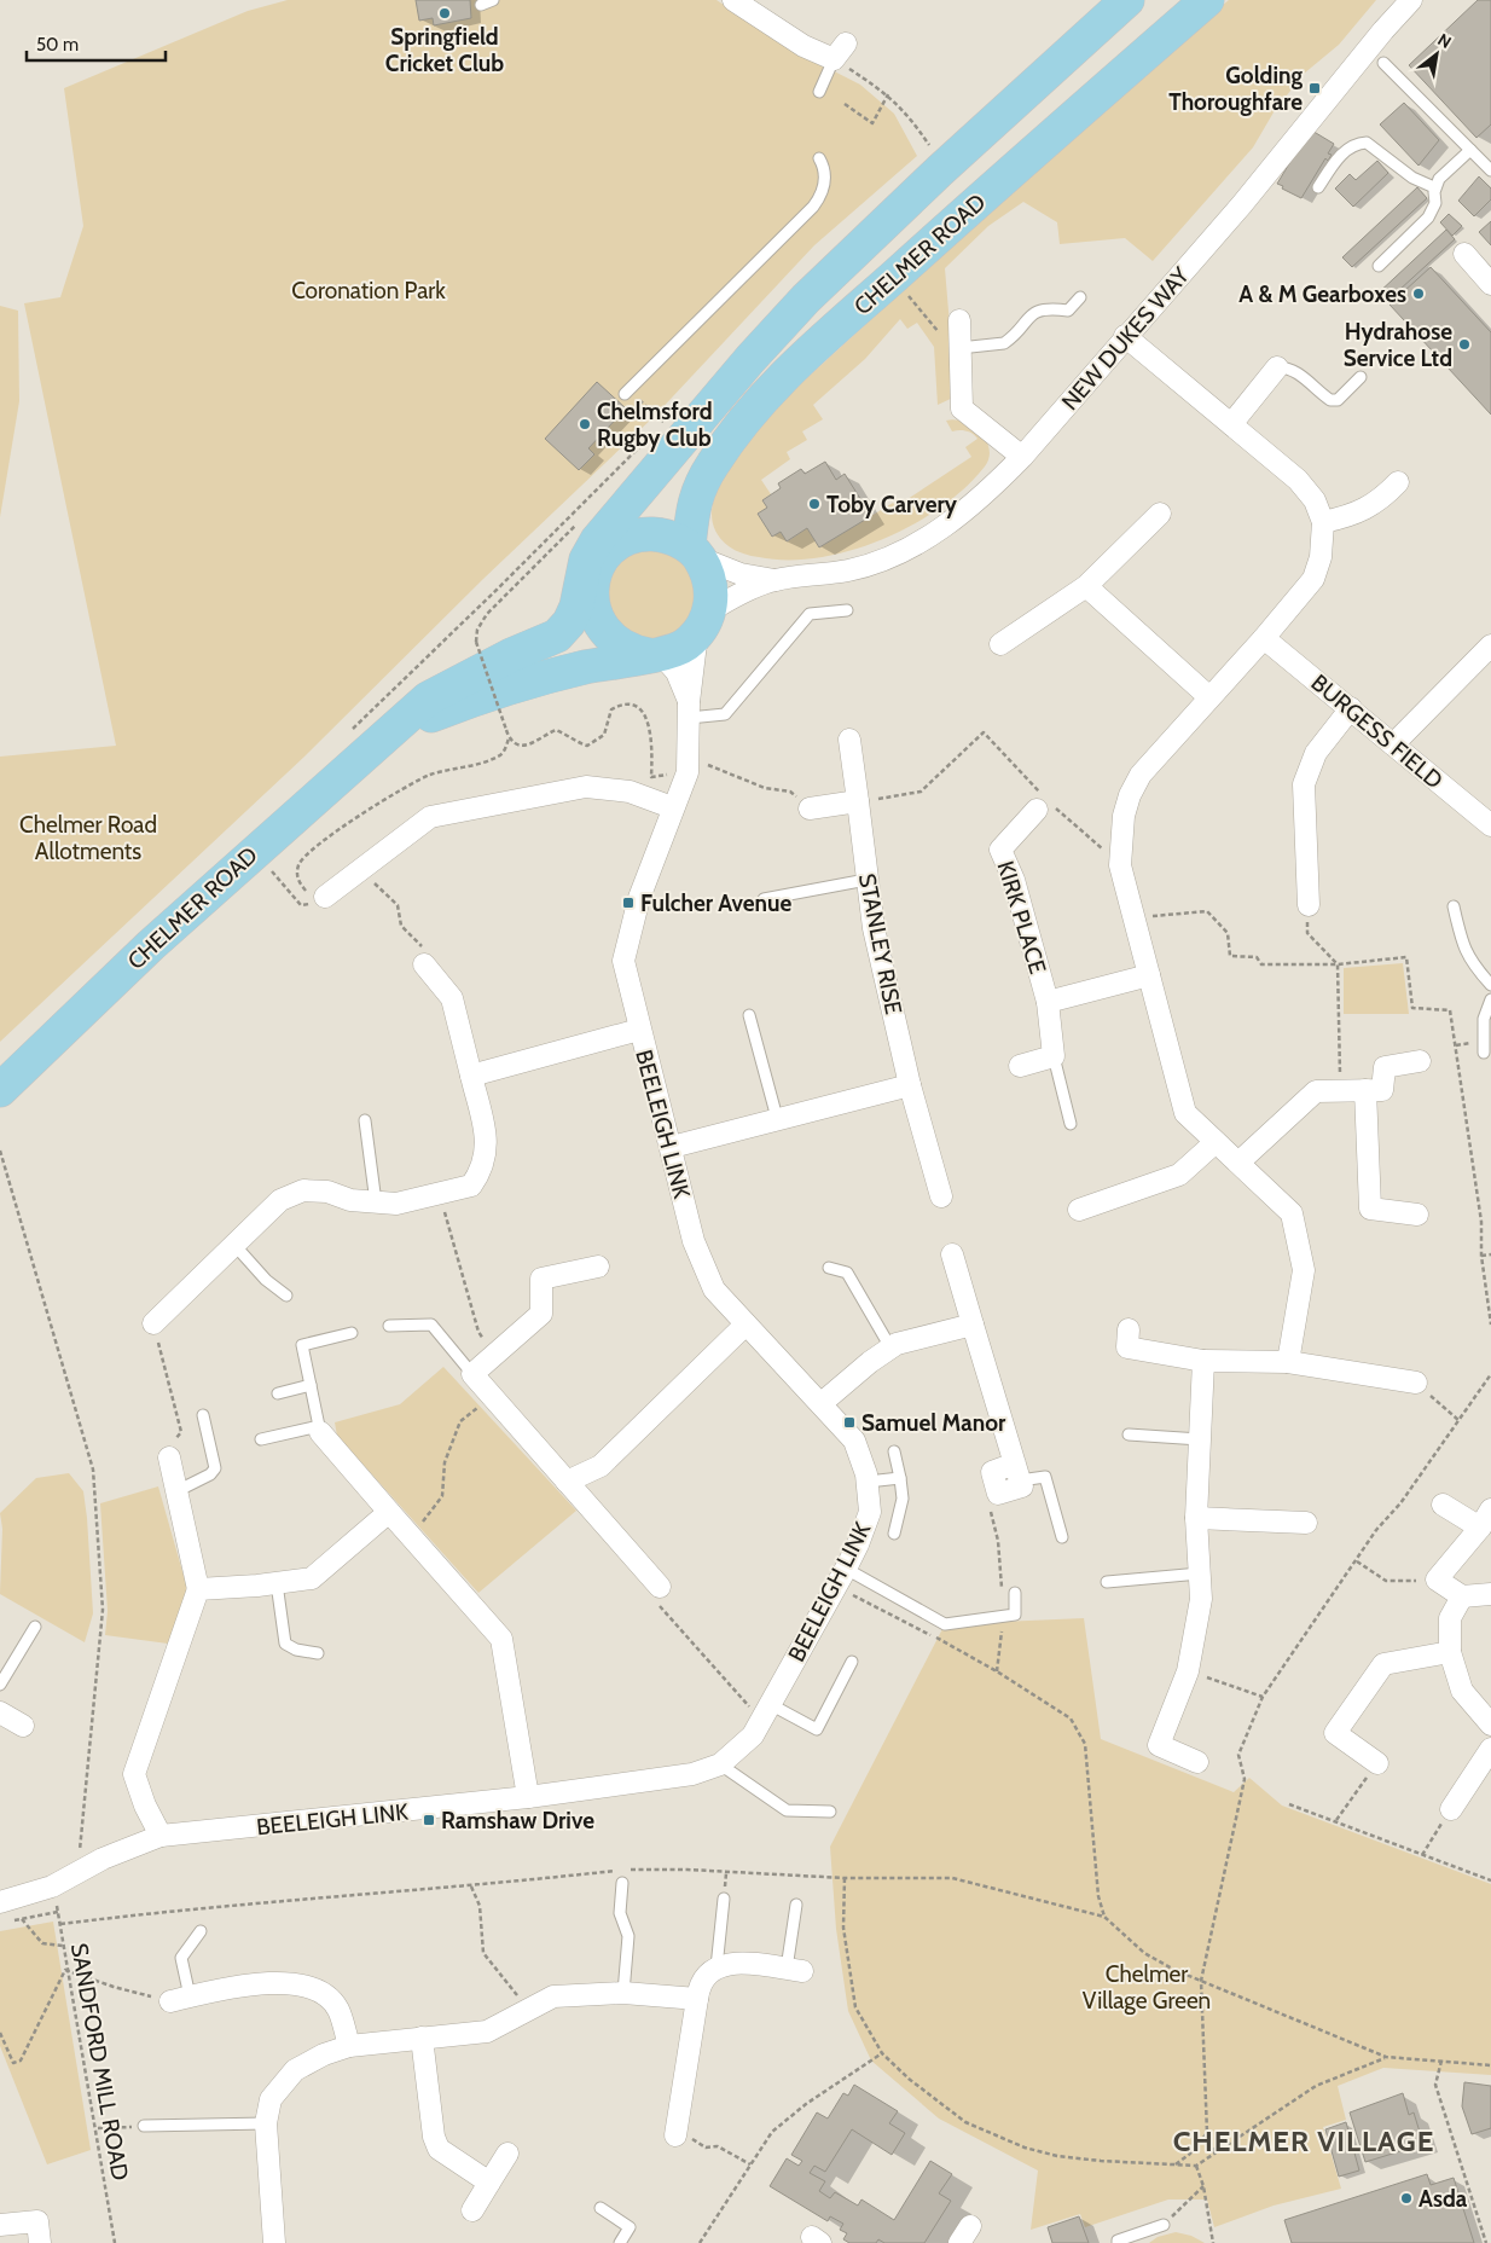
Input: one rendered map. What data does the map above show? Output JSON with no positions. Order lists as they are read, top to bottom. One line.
{"streets":{"main road":["CHELMER ROAD"],"street":["NEW DUKES WAY","BURGESS FIELD","KIRK PLACE","STANLEY RISE","BEELEIGH LINK"],"path":["SANDFORD MILL ROAD"]},"crossings":[["CHELMER ROAD","NEW DUKES WAY"],["CHELMER ROAD","BEELEIGH LINK"],["NEW DUKES WAY","BEELEIGH LINK"],["BEELEIGH LINK","SANDFORD MILL ROAD"]],"districts":["CHELMER VILLAGE"],"parks":["Coronation Park","Chelmer Road Allotments","Chelmer Village Green"],"places":{"other":["Springfield Cricket Club","A & M Gearboxes","Hydrahose Service Ltd","Chelmsford Rugby Club","Toby Carvery","Asda"],"transit":["Golding Thoroughfare","Fulcher Avenue","Samuel Manor","Ramshaw Drive"]},"scale_bar":"50 m","north":"top right"}
